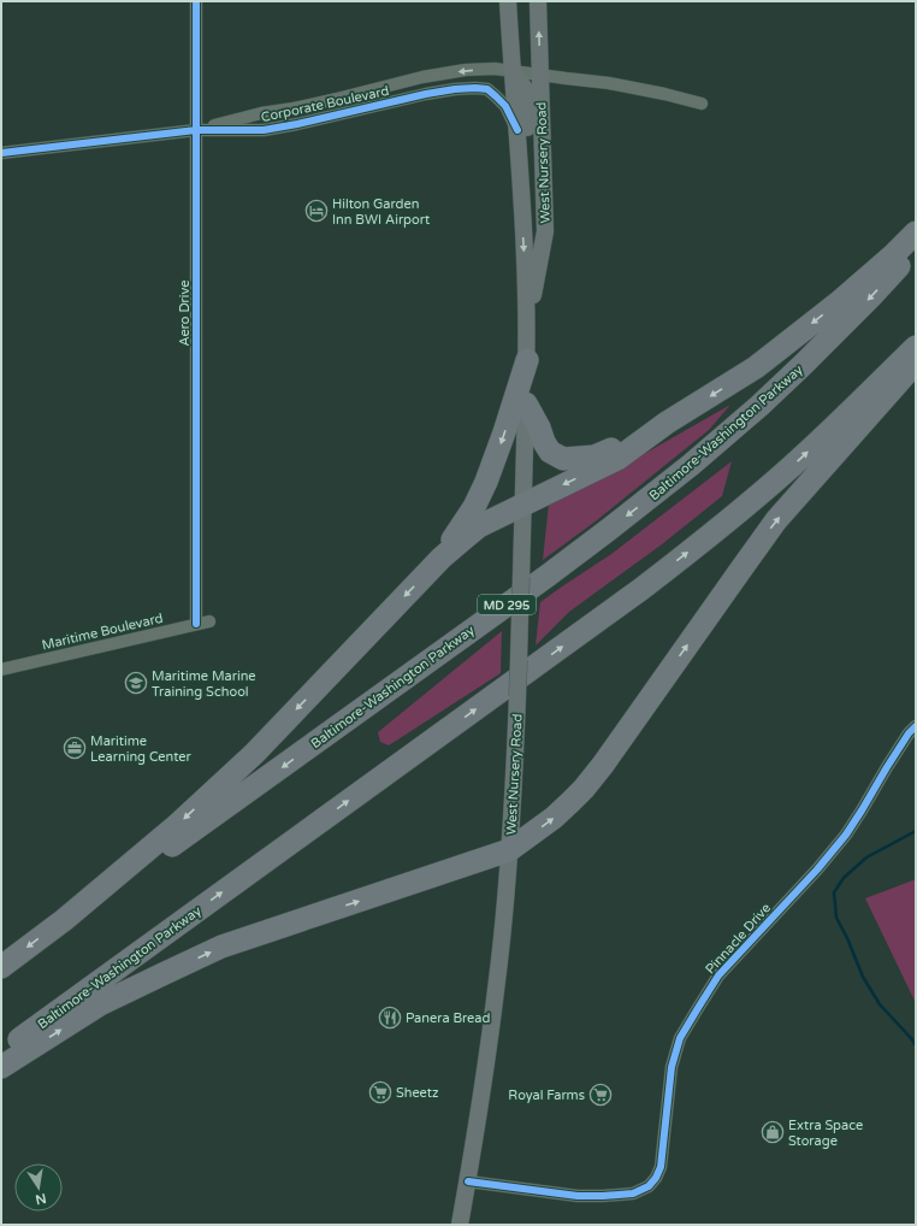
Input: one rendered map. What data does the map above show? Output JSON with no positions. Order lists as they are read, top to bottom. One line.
{"streets":{"highway":["Baltimore-Washington Parkway","MD 295"],"main road":["West Nursery Road"],"street":["Corporate Boulevard","Aero Drive","Maritime Boulevard","Pinnacle Drive"]},"crossings":[["Corporate Boulevard","West Nursery Road"],["Corporate Boulevard","Aero Drive"],["West Nursery Road","Pinnacle Drive"],["Aero Drive","Maritime Boulevard"]],"places":{"hotel":["Hilton Garden Inn BWI Airport"],"school or university":["Maritime Marine Training School"],"office":["Maritime Learning Center"],"restaurant":["Panera Bread"],"supermarket":["Sheetz","Royal Farms"],"shop":["Extra Space Storage"]},"north":"bottom"}
